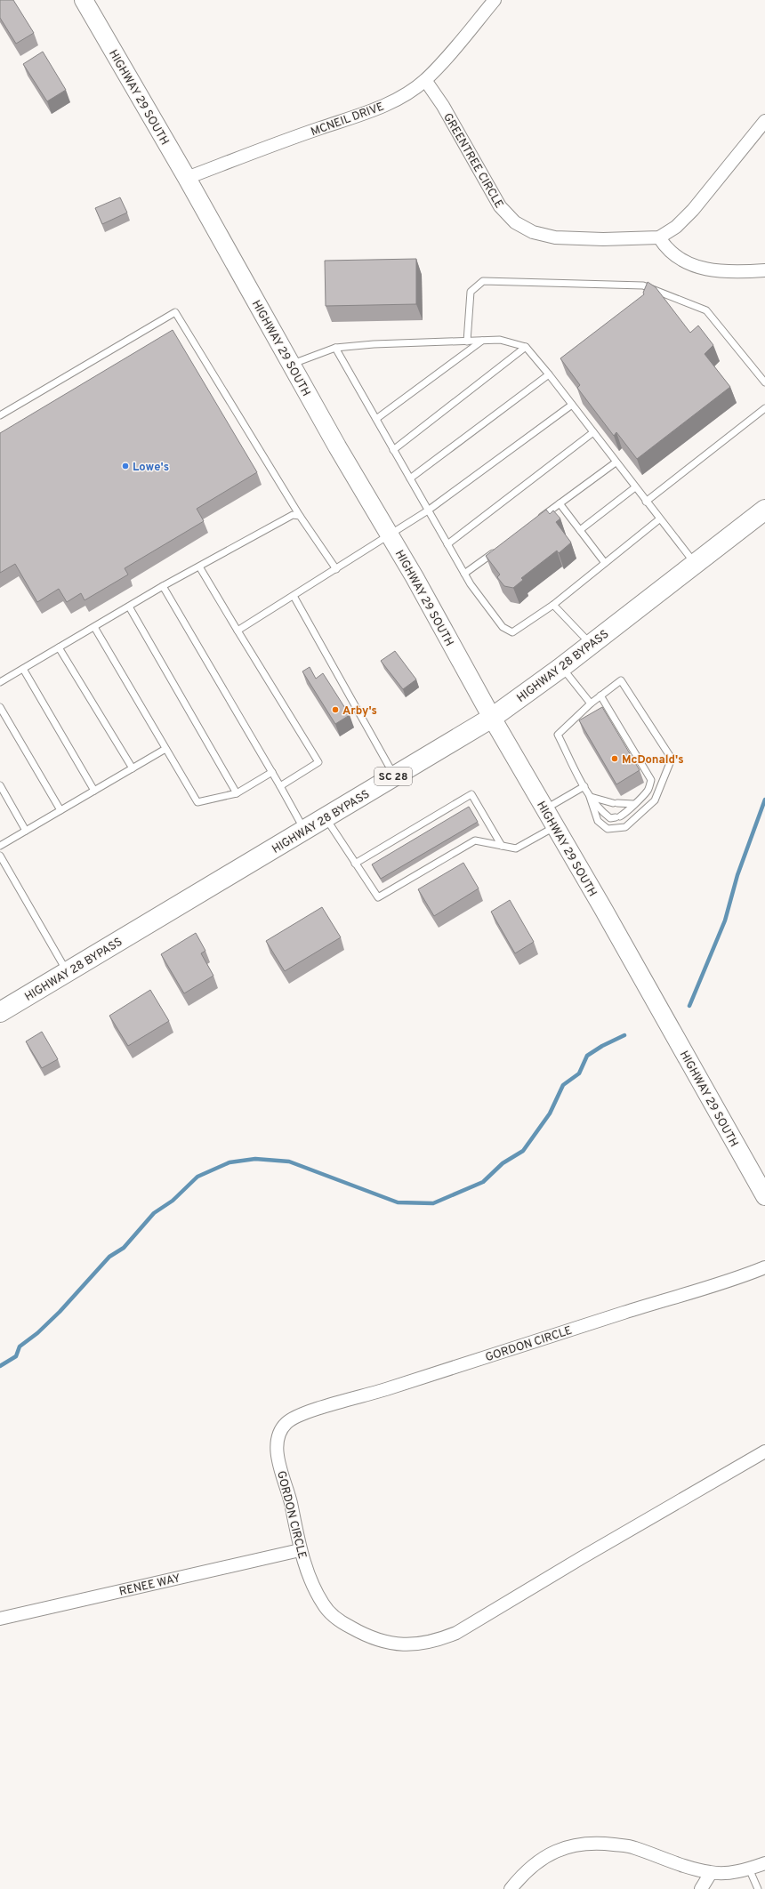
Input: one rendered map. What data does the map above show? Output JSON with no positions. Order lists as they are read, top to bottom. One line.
{"streets":{"highway":["HIGHWAY 28 BYPASS","SC 28"],"main road":["HIGHWAY 29 SOUTH"],"street":["MCNEIL DRIVE","GREENTREE CIRCLE","GORDON CIRCLE","RENEE WAY"]},"crossings":[["HIGHWAY 29 SOUTH","MCNEIL DRIVE"],["HIGHWAY 29 SOUTH","HIGHWAY 28 BYPASS"],["MCNEIL DRIVE","GREENTREE CIRCLE"],["GORDON CIRCLE","RENEE WAY"]],"places":["Lowe's","Arby's","McDonald's"]}
